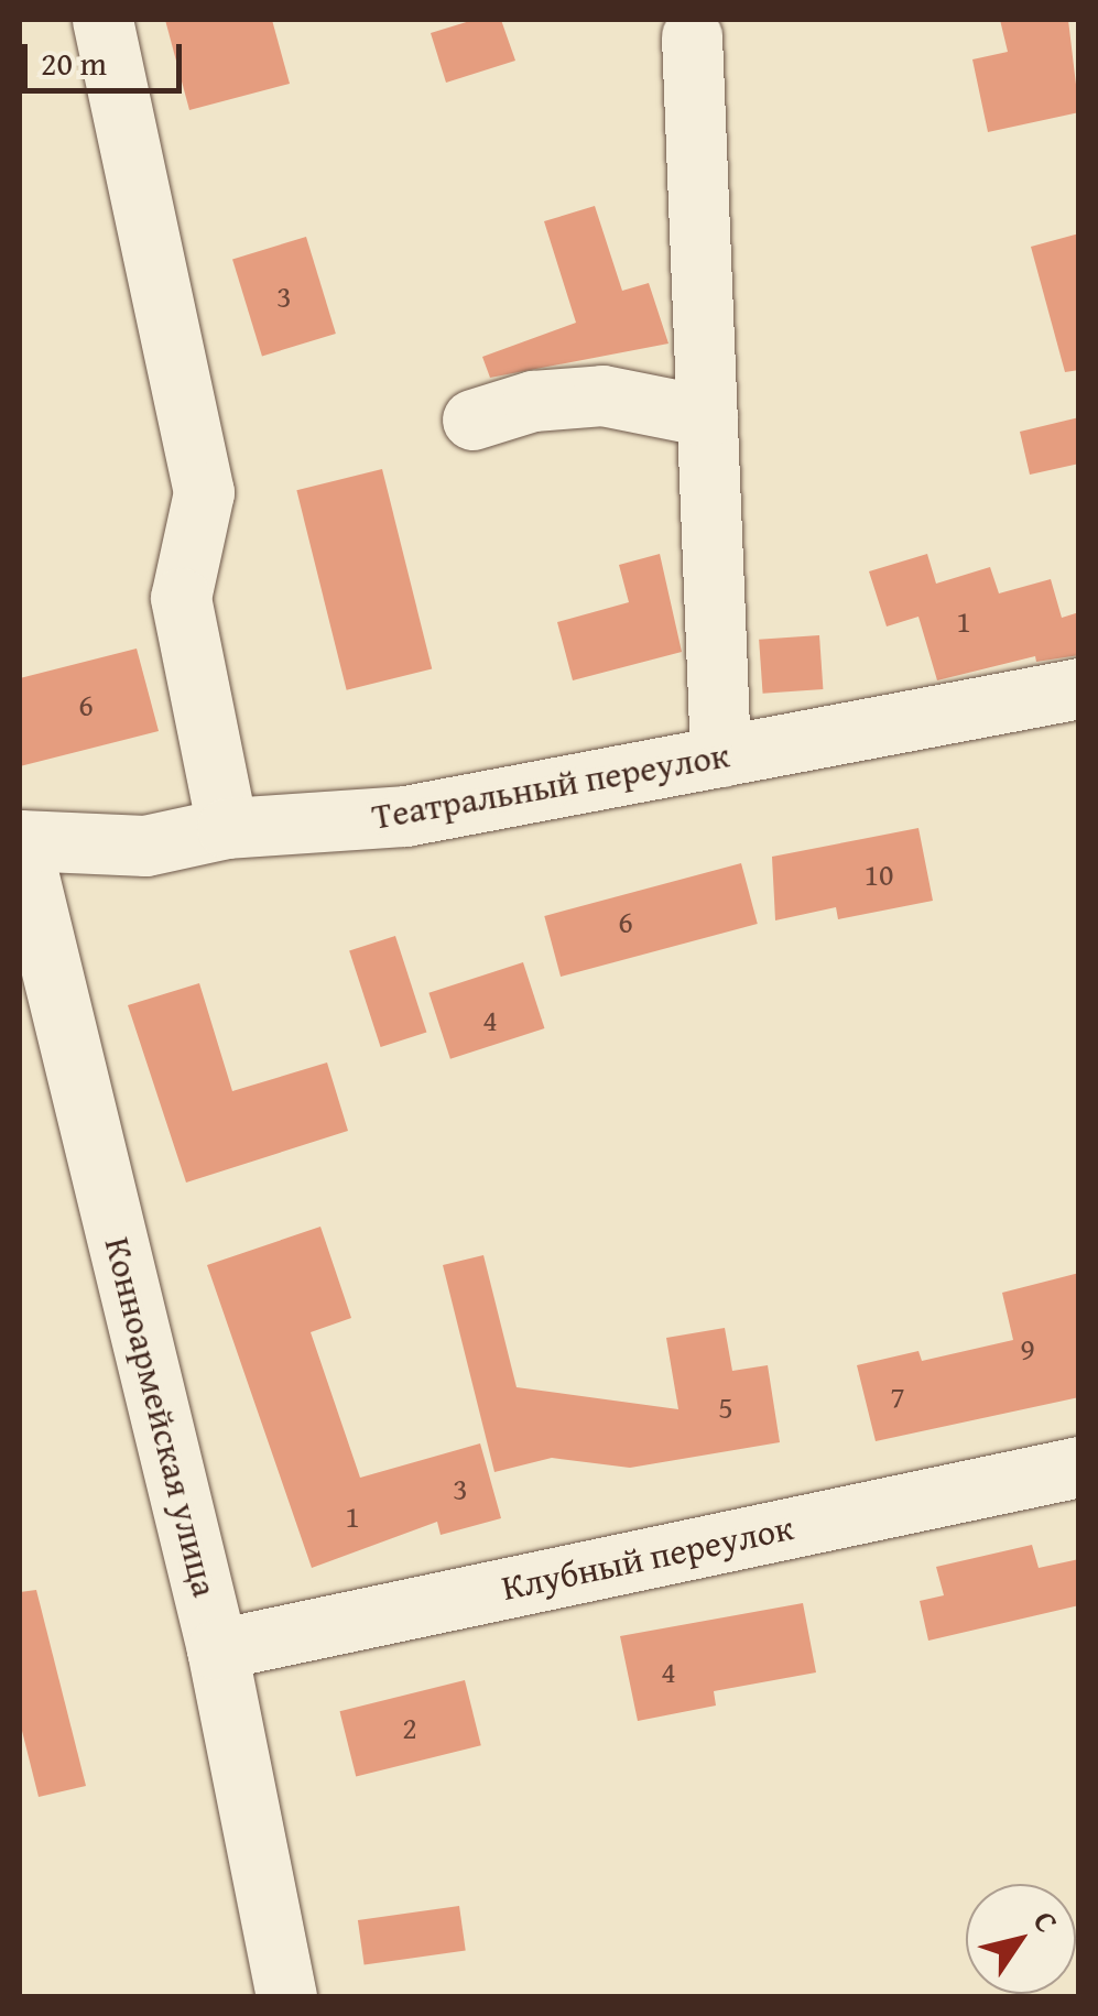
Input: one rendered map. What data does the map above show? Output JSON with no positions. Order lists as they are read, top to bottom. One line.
{"streets":{"street":["Театральный переулок","Конноармейская улица","Клубный переулок"]},"crossings":[["Театральный переулок","Конноармейская улица"],["Конноармейская улица","Клубный переулок"]],"house_numbers":["3","1","6","10","6","4","9","7","5","3","1","4","2"],"scale_bar":"20 m","north":"top right"}
